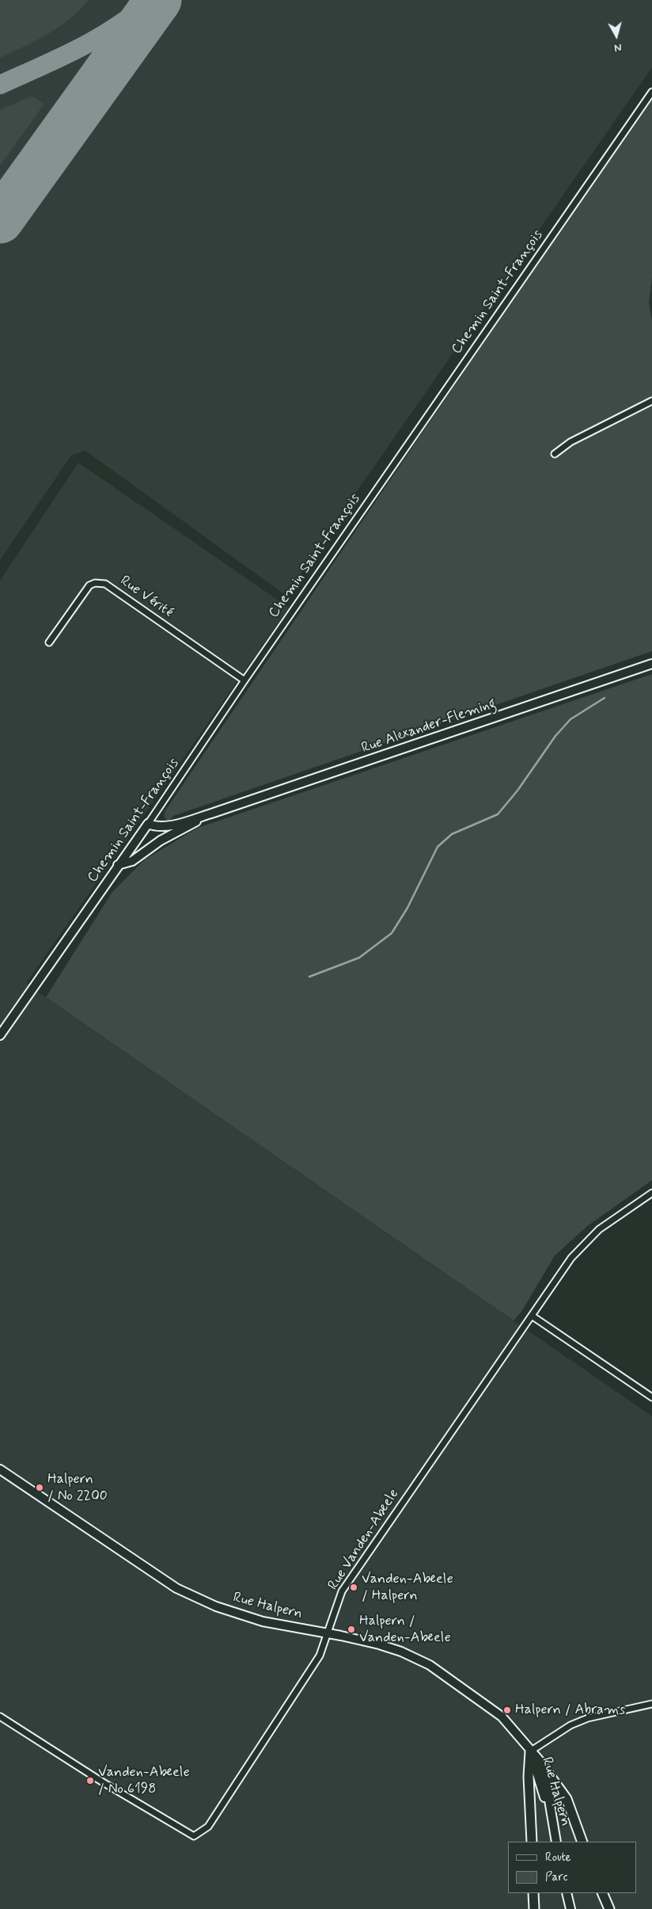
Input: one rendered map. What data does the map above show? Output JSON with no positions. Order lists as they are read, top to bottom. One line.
{"streets":{"street":["Chemin Saint-François","Rue Vérité","Rue Alexander-Fleming","Rue Vanden-Abeele","Rue Halpern"]},"crossings":[["Chemin Saint-François","Rue Vérité"],["Chemin Saint-François","Rue Alexander-Fleming"],["Rue Vanden-Abeele","Rue Halpern"]],"places":["Halpern / No 2200","Vanden-Abeele / Halpern","Halpern / Vanden-Abeele","Halpern / Abrams","Vanden-Abeele / No 6198"],"legend":["Route","Parc"],"north":"bottom"}
